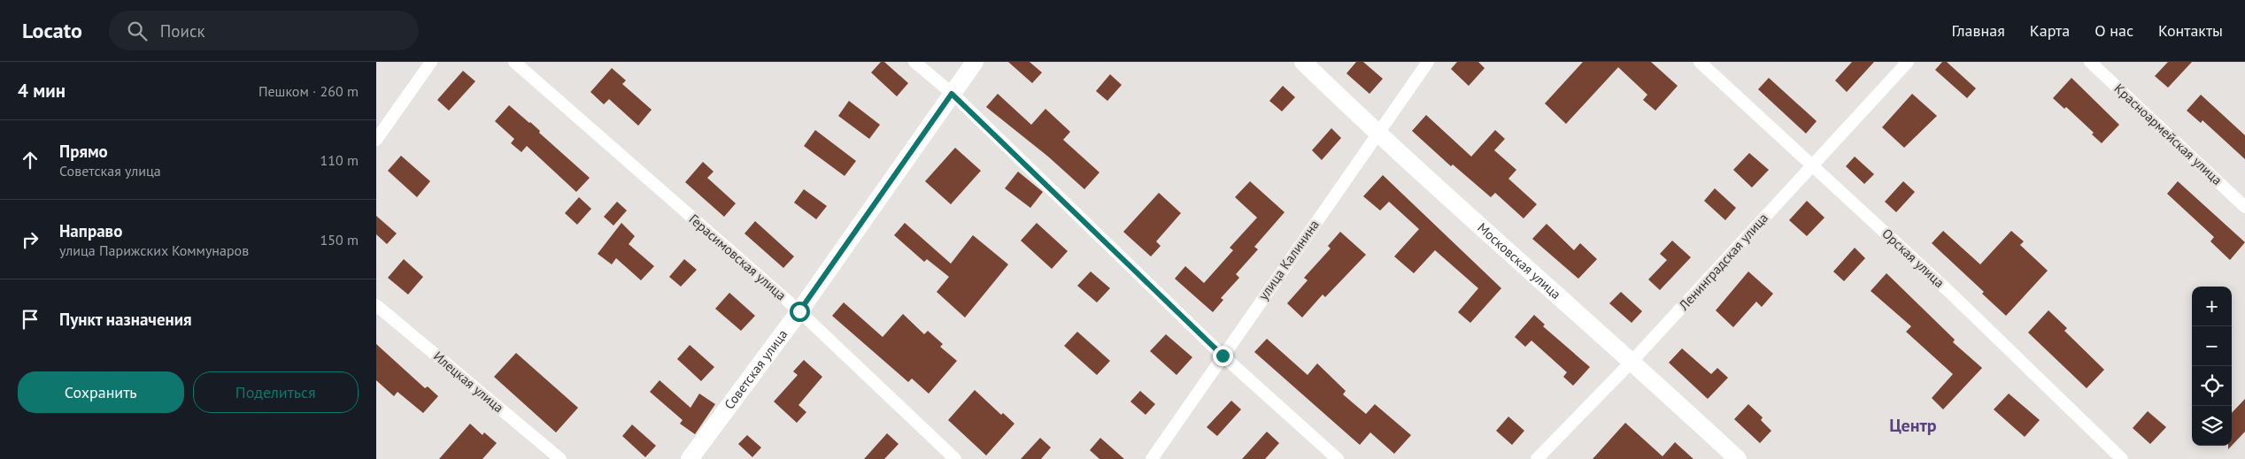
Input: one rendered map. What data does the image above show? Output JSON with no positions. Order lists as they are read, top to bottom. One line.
{"streets":{"street":["Красноармейская улица","Герасимовская улица","Орская улица","улица Калинина","Московская улица","Ленинградская улица","Советская улица","Илецкая улица"]},"crossings":[["Герасимовская улица","Советская улица"],["Орская улица","Ленинградская улица"],["улица Калинина","Московская улица"],["Московская улица","Ленинградская улица"]],"districts":["Центр"],"page":{"header":"Locato","search":"Поиск","nav":["Главная","Карта","О нас","Контакты"],"heading":["4 мин","Пешком · 260 m"],"list":[["Прямо","Советская улица","110 m"],["Направо","улица Парижских Коммунаров","150 m"],"Пункт назначения"],"map_buttons":["+","−"],"buttons":["Сохранить","Поделиться"]}}
